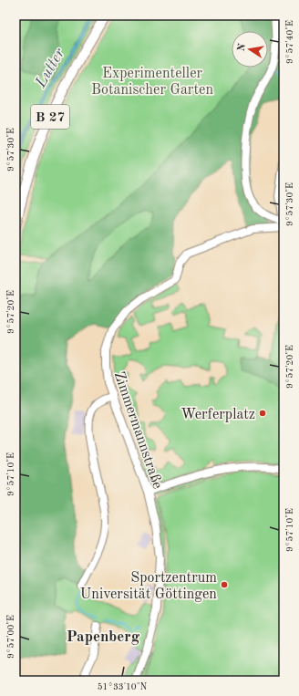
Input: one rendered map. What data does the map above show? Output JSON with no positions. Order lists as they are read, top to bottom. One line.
{"streets":{"main road":["B 27"],"street":["Zimmermannstraße"]},"districts":["Papenberg"],"water":["Lutter"],"parks":["Experimenteller Botanischer Garten"],"places":["Werferplatz","Sportzentrum Universität Göttingen"],"north":"left","coordinates":["9°57'40\"E","9°57'30\"E","9°57'20\"E","9°57'10\"E","9°57'00\"E","51°33'10\"N"]}
